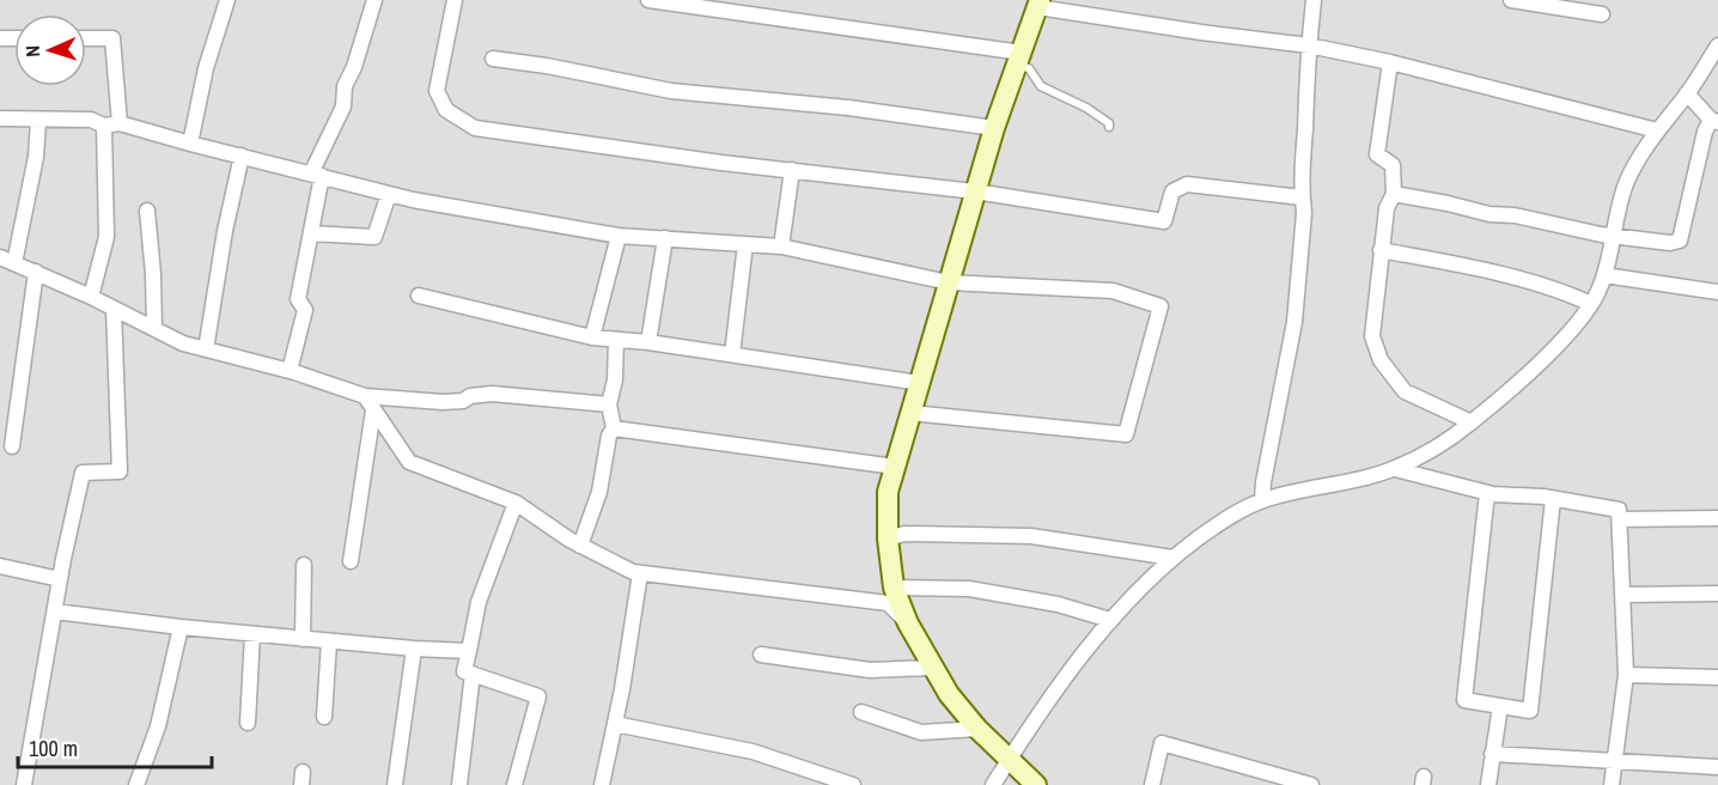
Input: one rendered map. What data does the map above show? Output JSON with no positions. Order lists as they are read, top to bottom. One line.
{"scale_bar":"100 m","north":"left"}
